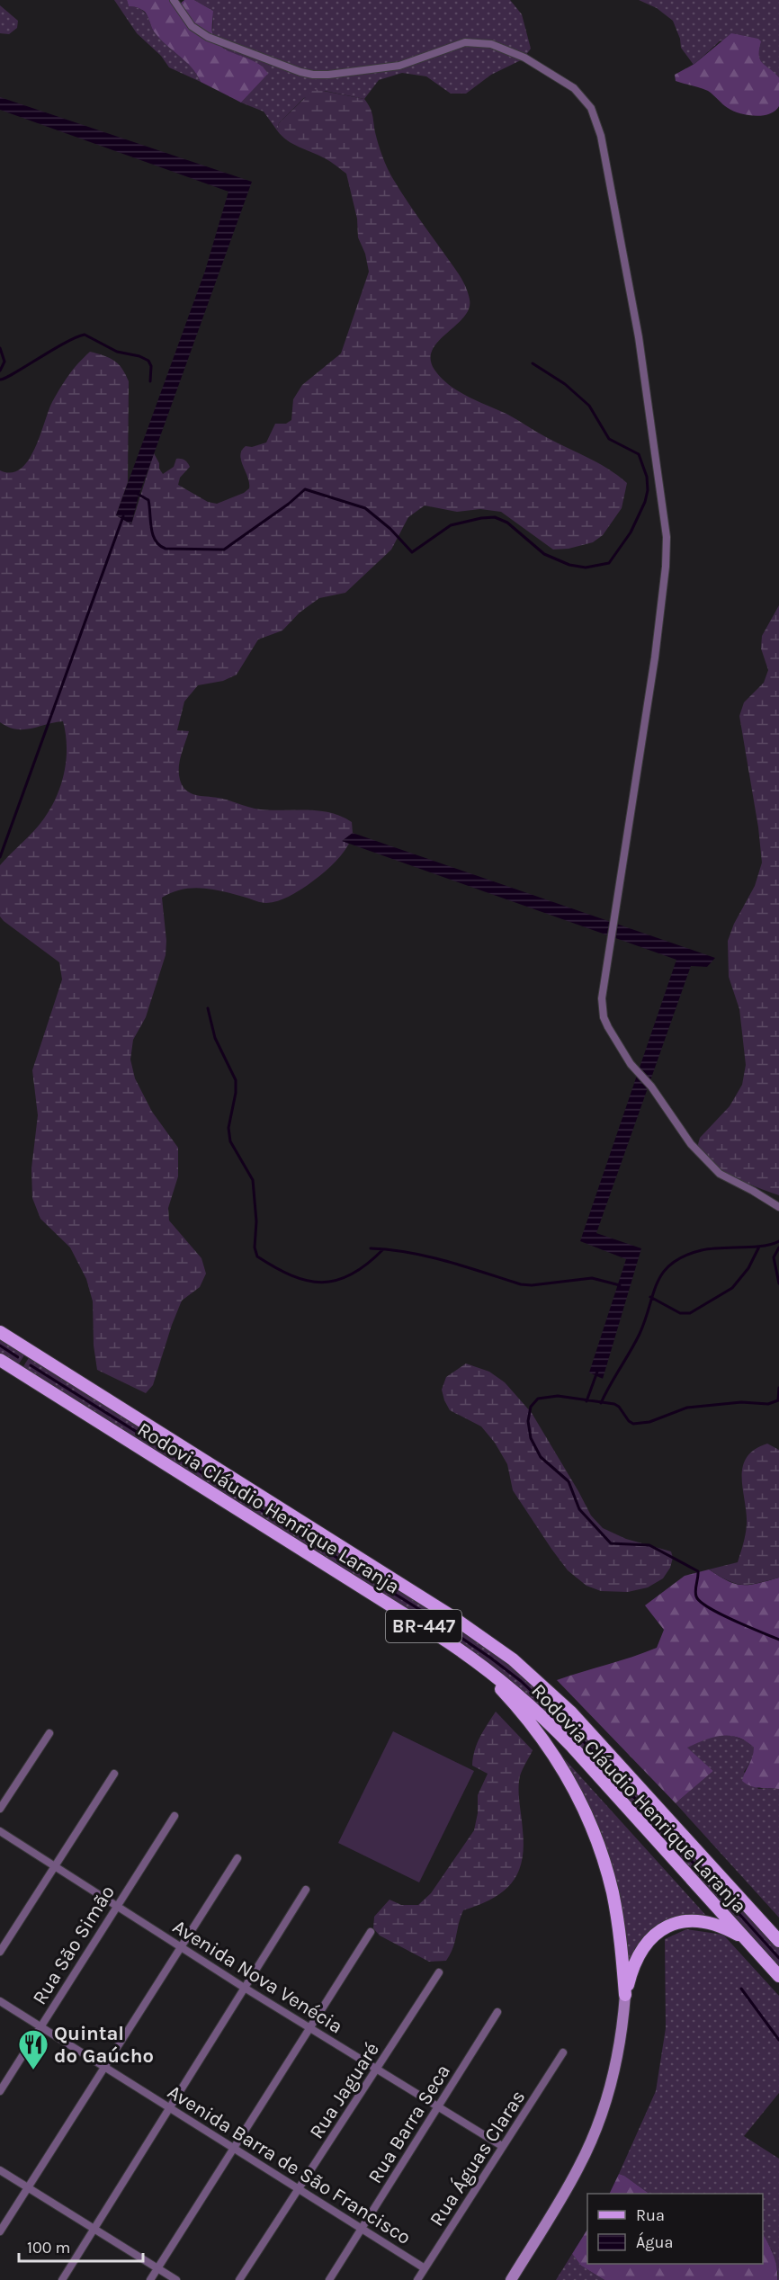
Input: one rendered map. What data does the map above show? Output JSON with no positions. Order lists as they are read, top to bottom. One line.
{"streets":{"main road":["Rodovia Cláudio Henrique Laranja","BR-447"],"street":["Rua São Simão","Avenida Nova Venécia","Rua Jaguaré","Rua Barra Seca","Rua Águas Claras","Avenida Barra de São Francisco"]},"crossings":[["Rua São Simão","Avenida Nova Venécia"],["Rua São Simão","Avenida Barra de São Francisco"],["Avenida Nova Venécia","Rua Jaguaré"],["Avenida Nova Venécia","Rua Barra Seca"],["Avenida Nova Venécia","Rua Águas Claras"],["Rua Jaguaré","Avenida Barra de São Francisco"],["Rua Barra Seca","Avenida Barra de São Francisco"],["Rua Águas Claras","Avenida Barra de São Francisco"]],"places":{"restaurant":["Quintal do Gaúcho"]},"legend":["Rua","Água"],"scale_bar":"100 m"}
